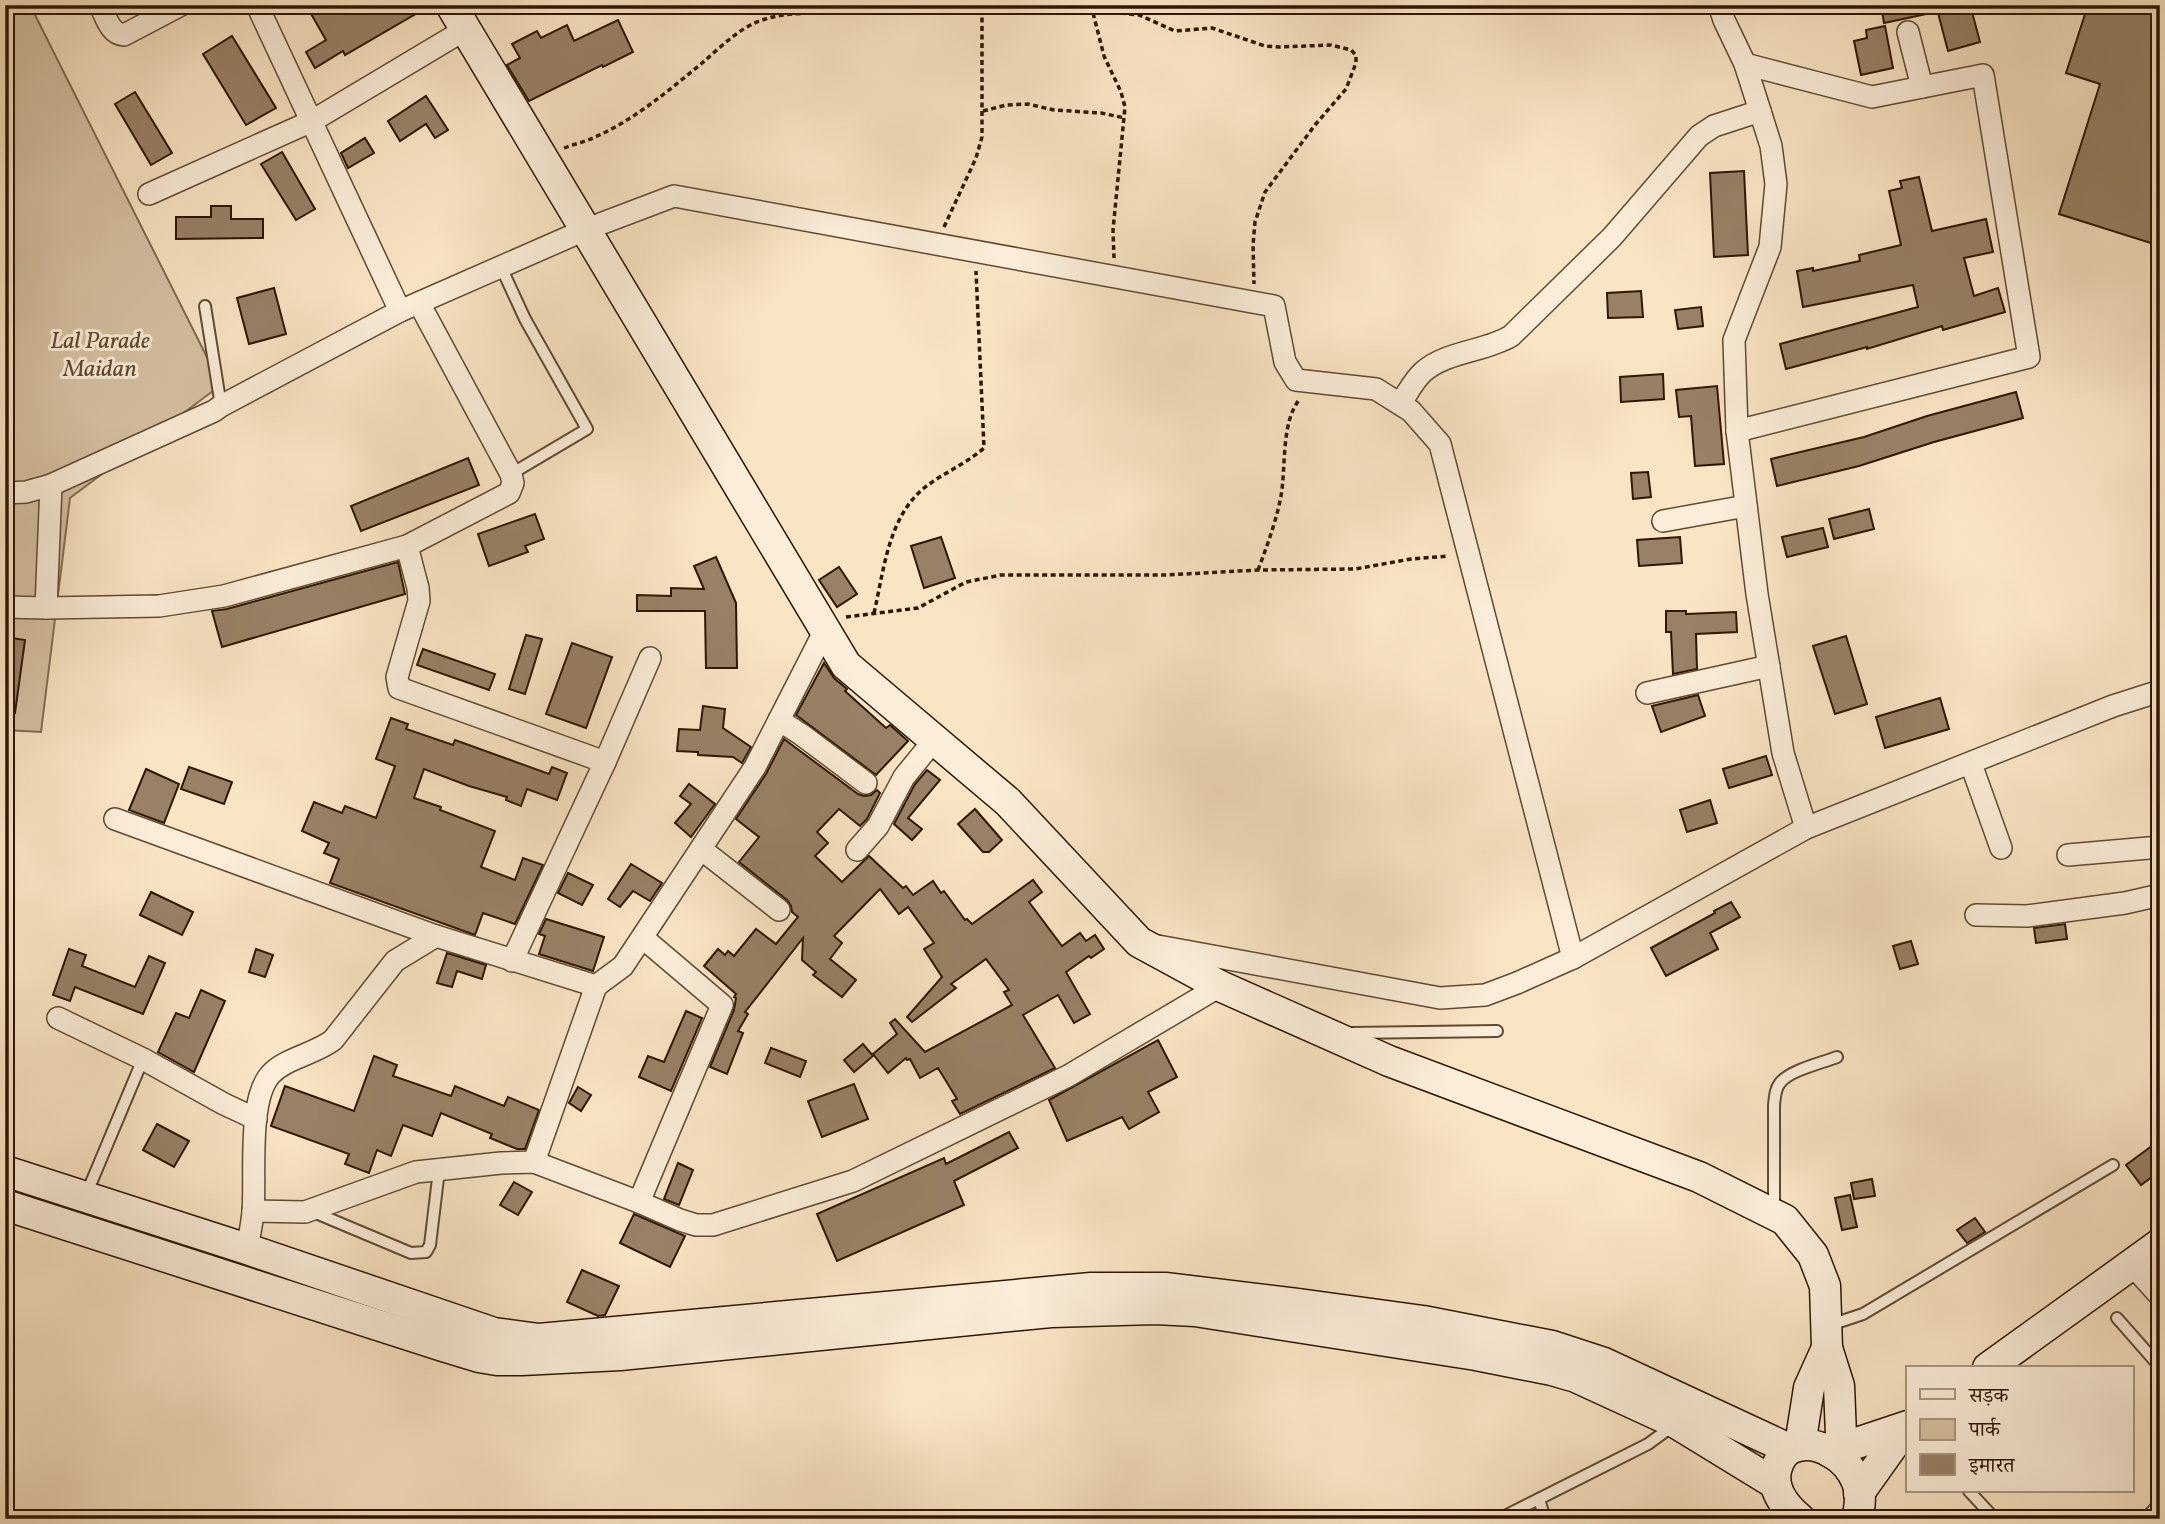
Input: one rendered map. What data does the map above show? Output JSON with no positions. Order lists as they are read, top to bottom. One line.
{"parks":["Lal Parade Maidan"],"legend":["सड़क","पार्क","इमारत"]}
